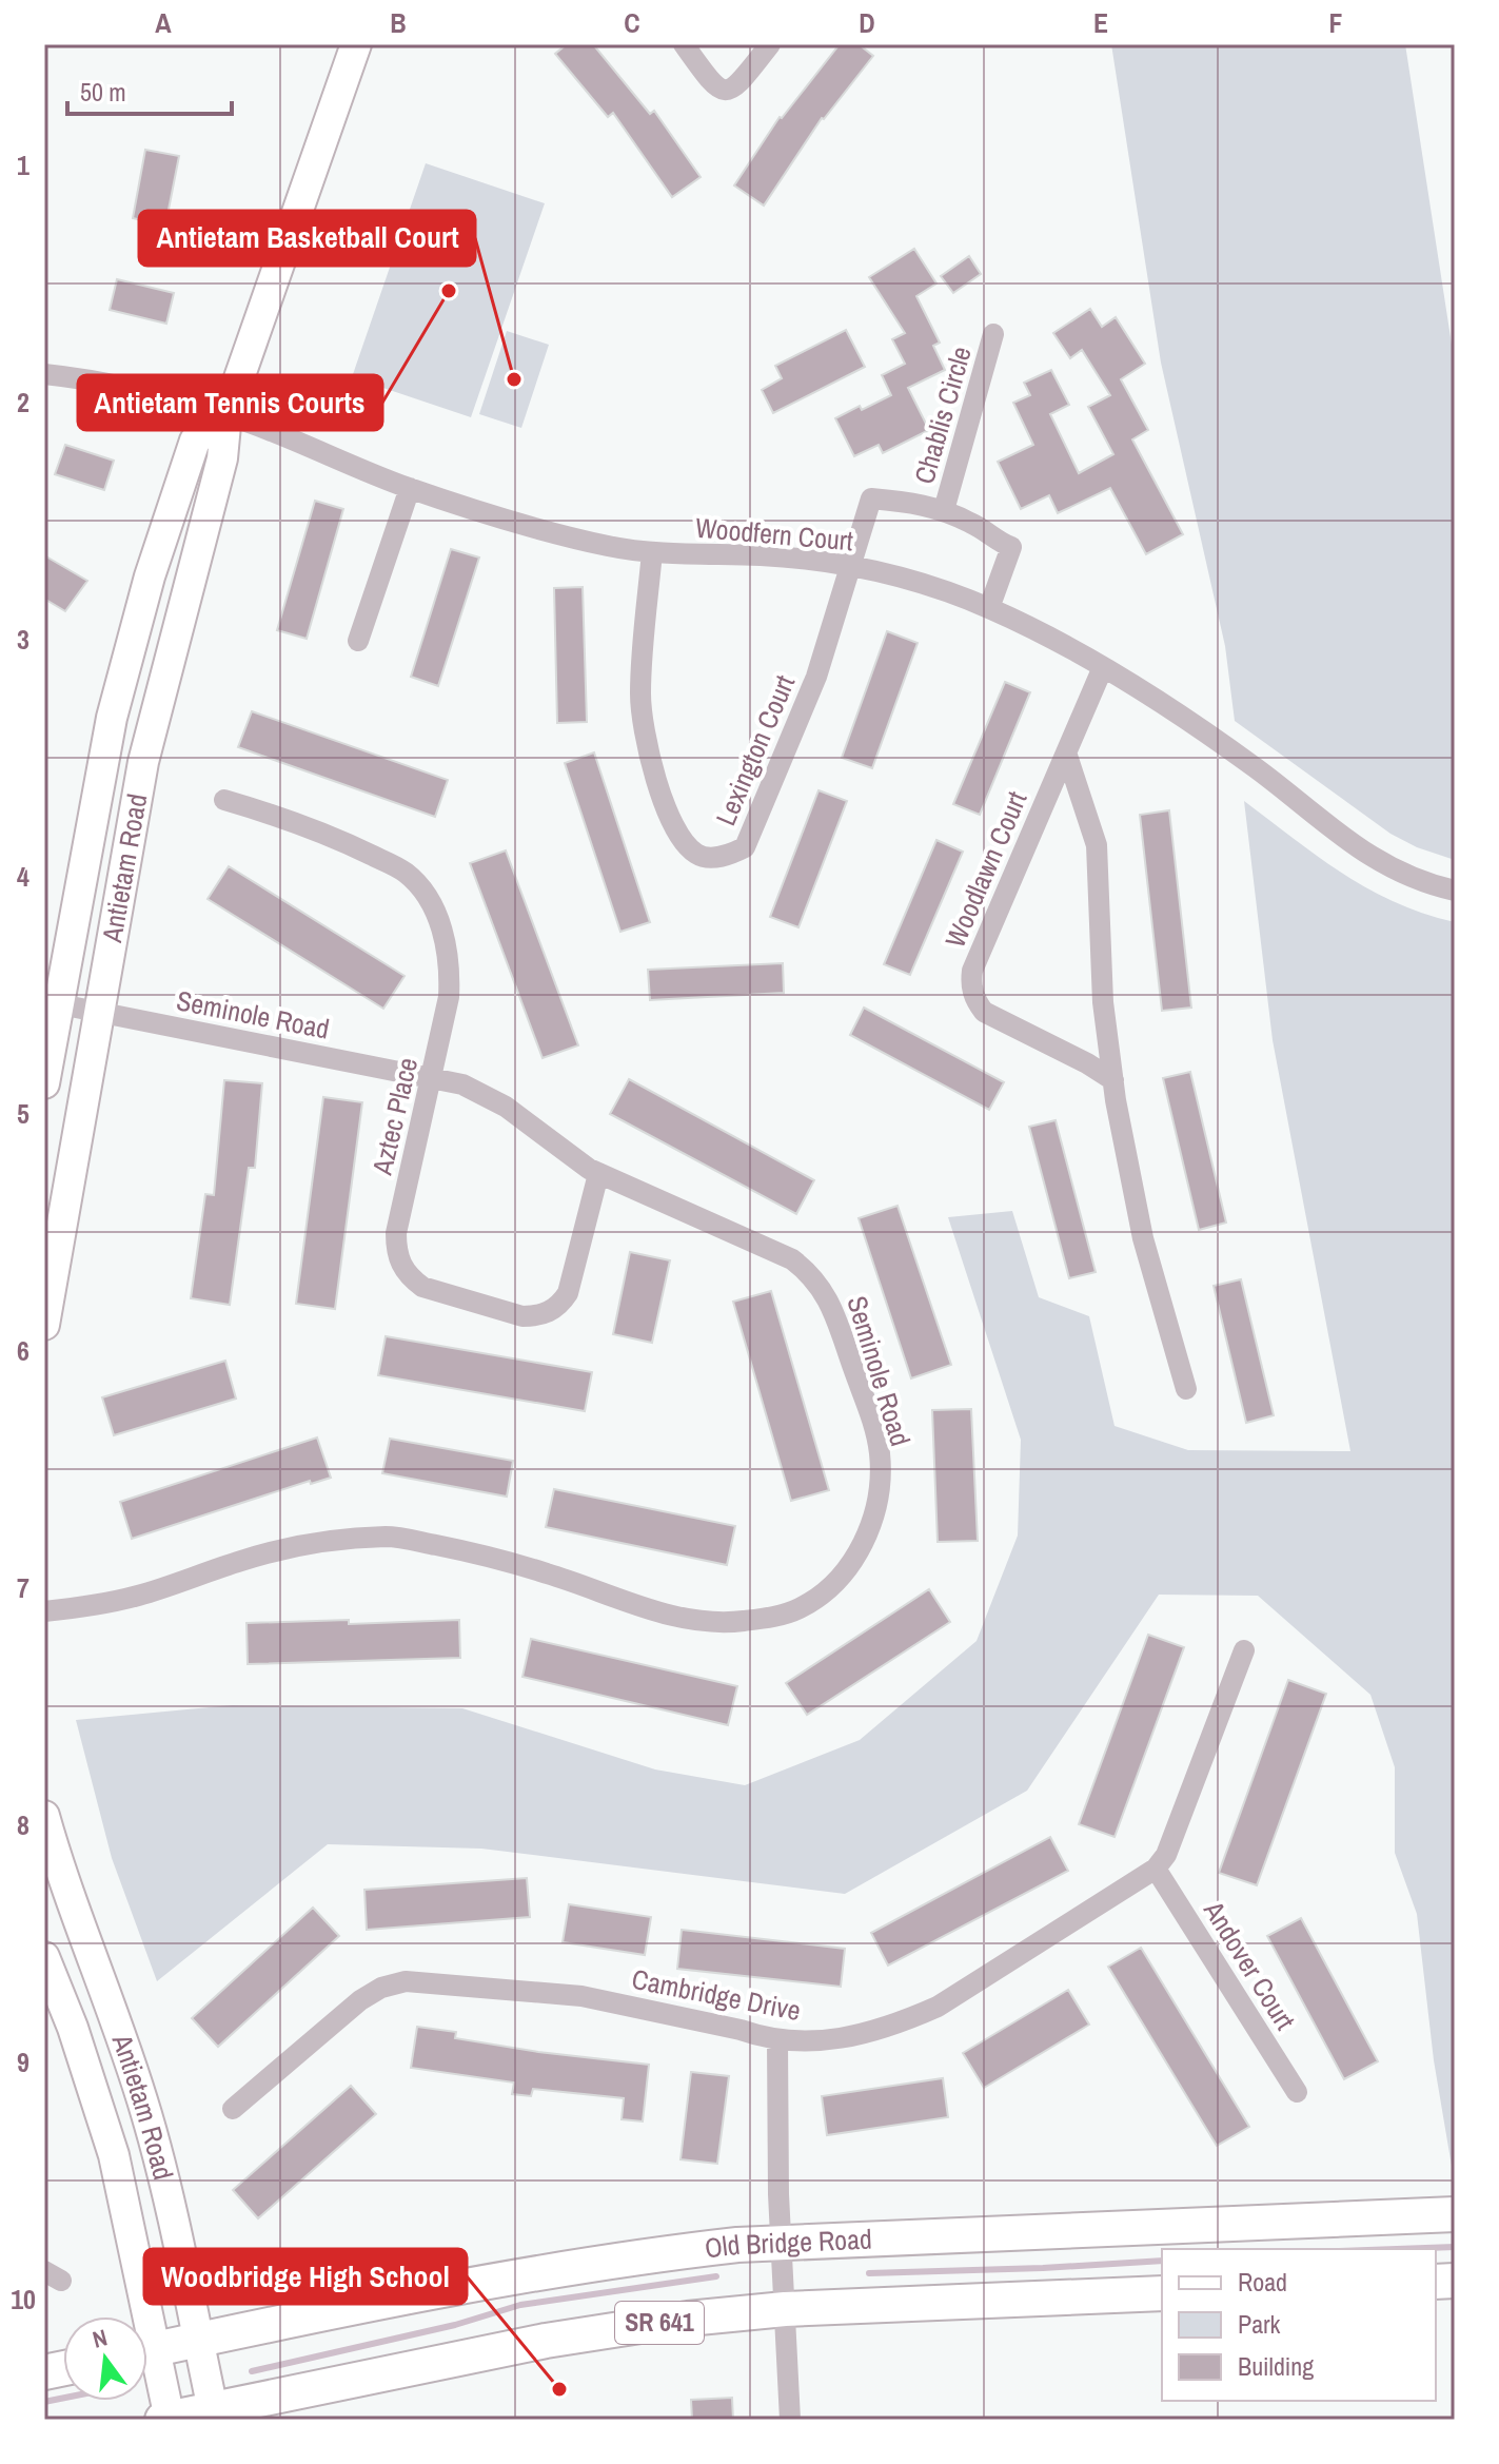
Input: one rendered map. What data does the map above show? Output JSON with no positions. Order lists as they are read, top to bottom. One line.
{"streets":{"main road":["Old Bridge Road","SR 641"],"street":["Chablis Circle","Woodfern Court","Lexington Court","Antietam Road","Woodlawn Court","Seminole Road","Aztec Place","Andover Court","Cambridge Drive"]},"crossings":[["Chablis Circle","Woodfern Court"],["Chablis Circle","Lexington Court"],["Woodfern Court","Lexington Court"],["Woodfern Court","Antietam Road"],["Woodfern Court","Woodlawn Court"],["Antietam Road","Seminole Road"],["Antietam Road","Old Bridge Road"],["Antietam Road","SR 641"],["Seminole Road","Aztec Place"],["Andover Court","Cambridge Drive"]],"places":["Antietam Tennis Courts","Antietam Basketball Court","Woodbridge High School"],"legend":["Road","Park","Building"],"scale_bar":"50 m","north":"top","grid":{"columns":["A","B","C","D","E","F"],"rows":["1","2","3","4","5","6","7","8","9","10"]}}
